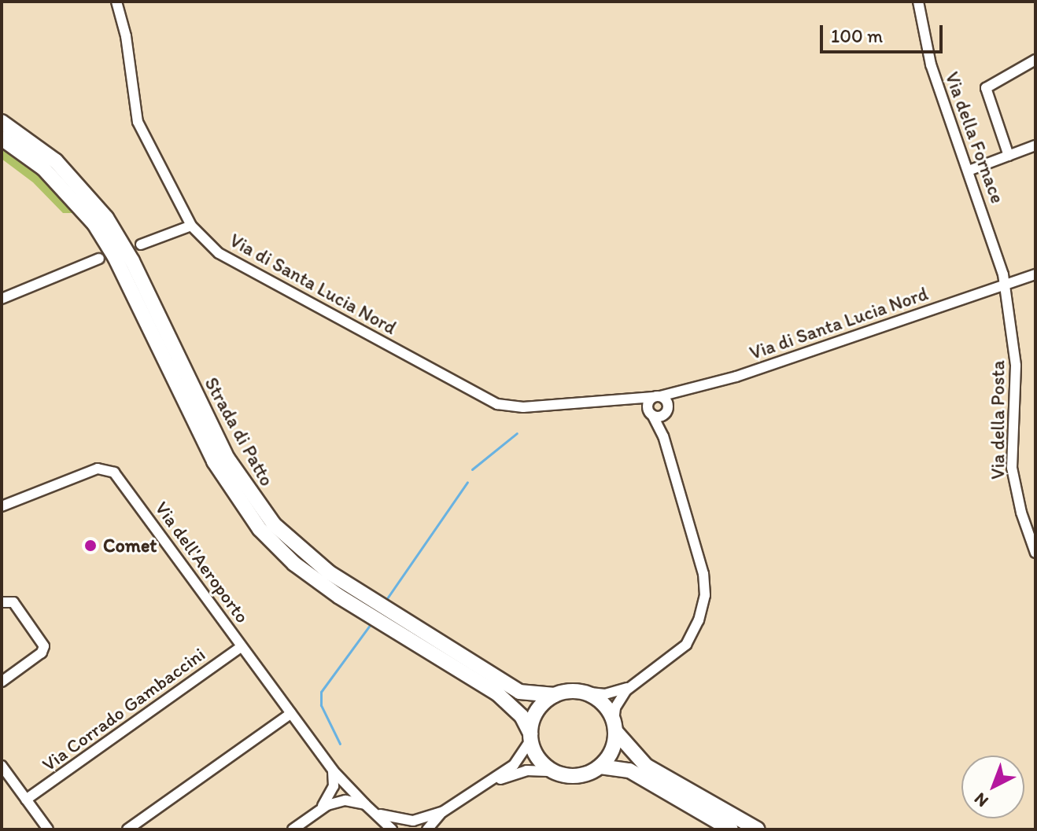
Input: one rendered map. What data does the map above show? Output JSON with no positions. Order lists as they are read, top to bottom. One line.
{"streets":{"main road":["Strada di Patto"],"street":["Via della Fornace","Via di Santa Lucia Nord","Via della Posta","Via dell'Aeroporto","Via Corrado Gambaccini"]},"crossings":[["Via della Fornace","Via di Santa Lucia Nord"],["Via della Fornace","Via della Posta"],["Via di Santa Lucia Nord","Via della Posta"],["Via dell'Aeroporto","Via Corrado Gambaccini"]],"places":["Comet"],"scale_bar":"100 m","north":"bottom left"}
